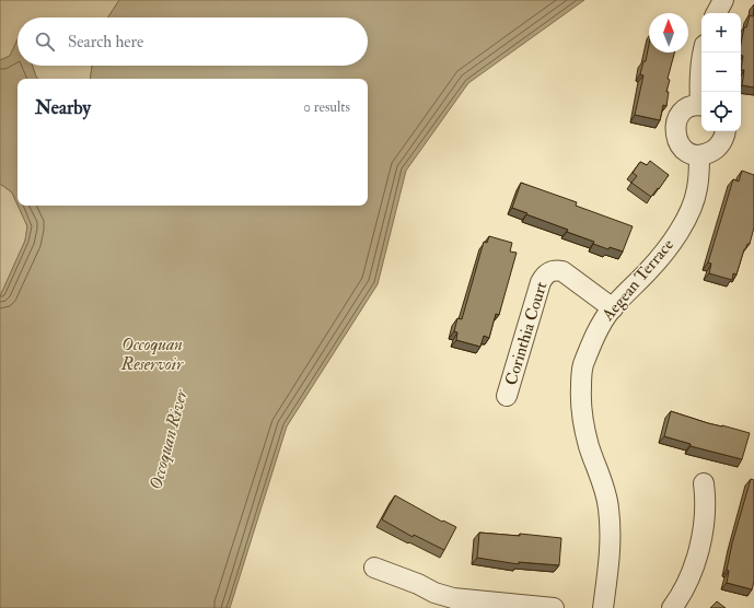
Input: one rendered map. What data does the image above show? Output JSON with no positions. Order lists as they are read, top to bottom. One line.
{"streets":{"street":["Aegean Terrace","Corinthia Court"]},"crossings":[["Aegean Terrace","Corinthia Court"]],"water":["Occoquan Reservoir","Occoquan River"],"north":"top","page":{"map_buttons":["+","−"],"search":"Search here","heading":["Nearby","0 results"]}}
